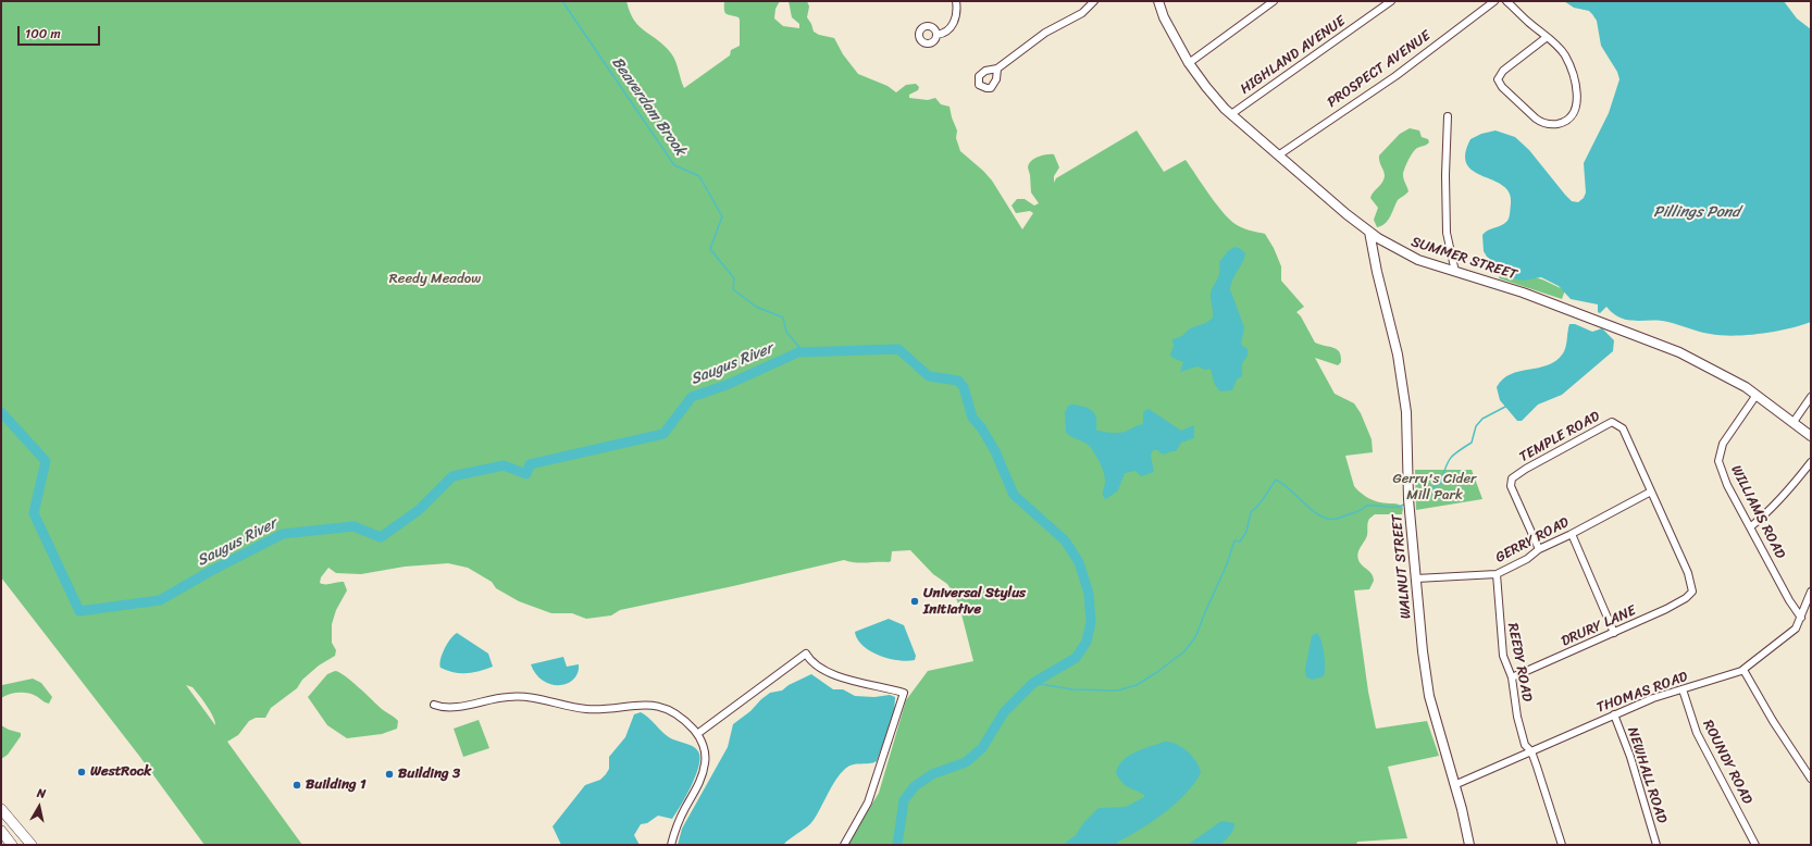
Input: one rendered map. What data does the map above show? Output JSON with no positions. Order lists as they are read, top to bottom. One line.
{"streets":{"main road":["SUMMER STREET","WALNUT STREET"],"street":["HIGHLAND AVENUE","PROSPECT AVENUE","TEMPLE ROAD","WILLIAMS ROAD","GERRY ROAD","DRURY LANE","REEDY ROAD","THOMAS ROAD","ROUNDY ROAD","NEWHALL ROAD"]},"crossings":[["HIGHLAND AVENUE","SUMMER STREET"],["PROSPECT AVENUE","SUMMER STREET"],["SUMMER STREET","WILLIAMS ROAD"],["SUMMER STREET","WALNUT STREET"],["TEMPLE ROAD","GERRY ROAD"],["TEMPLE ROAD","DRURY LANE"],["WILLIAMS ROAD","THOMAS ROAD"],["GERRY ROAD","WALNUT STREET"],["GERRY ROAD","REEDY ROAD"],["WALNUT STREET","THOMAS ROAD"],["DRURY LANE","REEDY ROAD"],["REEDY ROAD","THOMAS ROAD"],["THOMAS ROAD","ROUNDY ROAD"],["THOMAS ROAD","NEWHALL ROAD"]],"water":["Beaverdam Brook","Pillings Pond","Saugus River"],"parks":["Reedy Meadow","Gerry's Cider Mill Park"],"places":["Universal Stylus Initiative","WestRock","Building 3","Building 1"],"scale_bar":"100 m","north":"top"}
